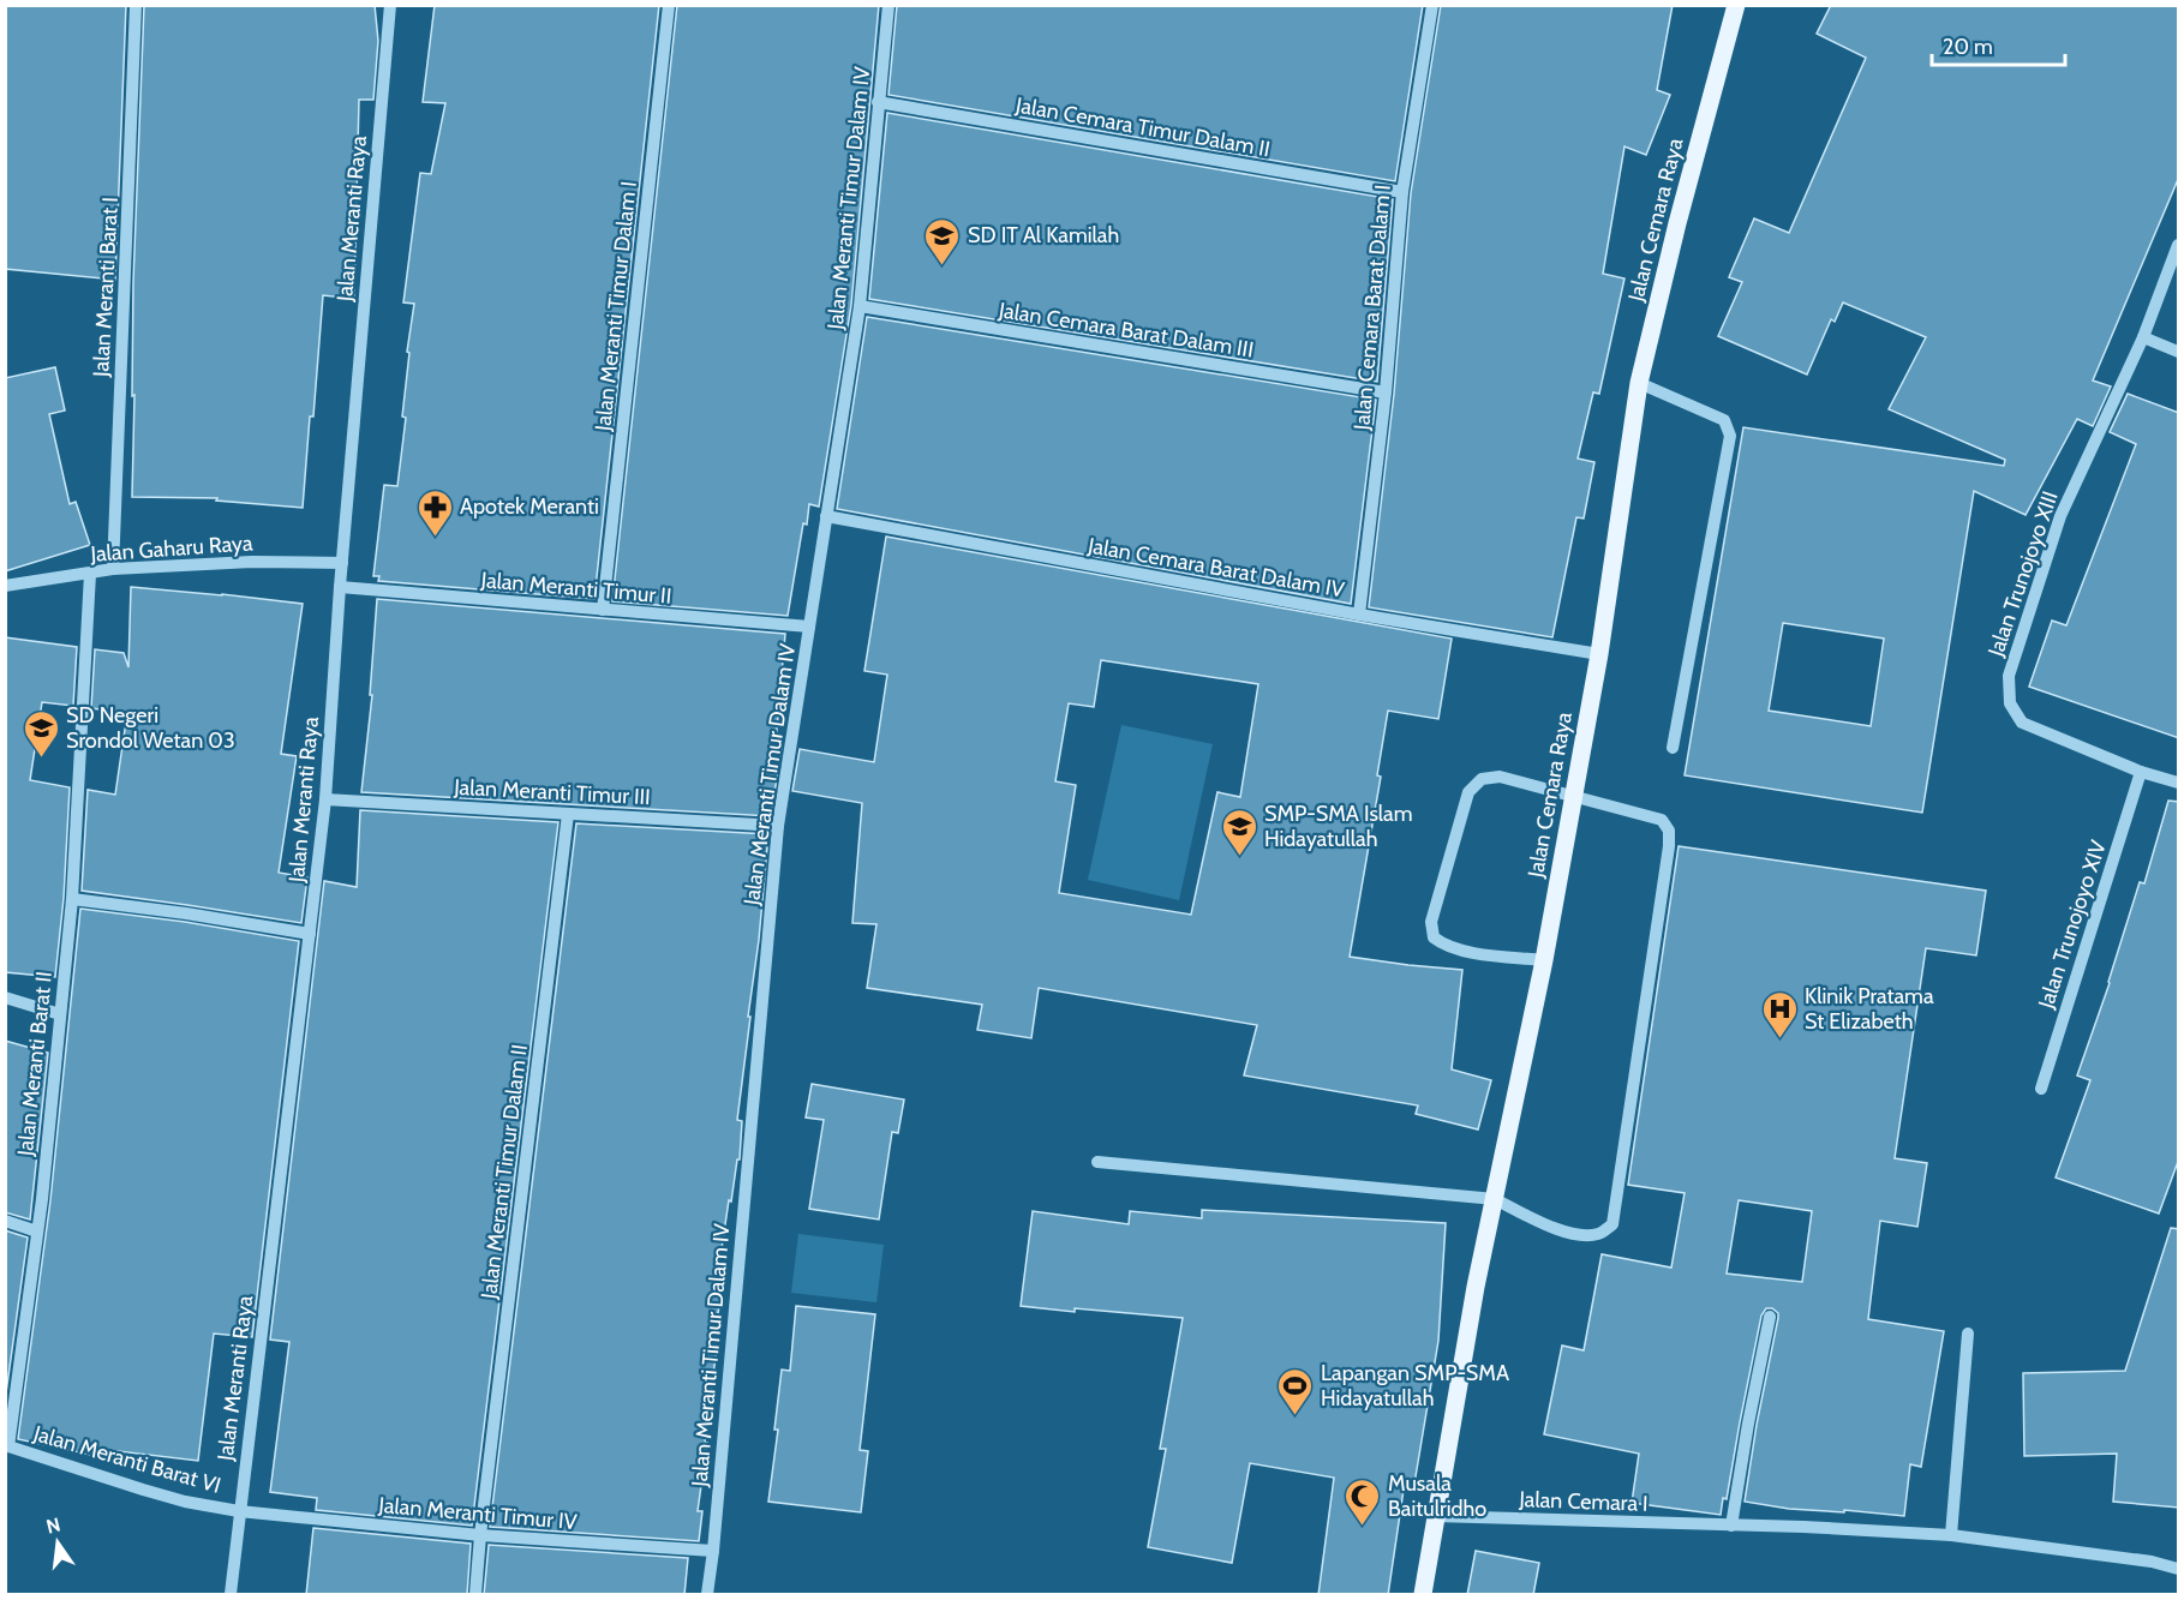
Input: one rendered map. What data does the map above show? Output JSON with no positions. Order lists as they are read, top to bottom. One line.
{"streets":{"main road":["Jalan Cemara Raya"],"street":["Jalan Cemara Timur Dalam II","Jalan Meranti Timur Dalam IV","Jalan Meranti Raya","Jalan Meranti Barat I","Jalan Meranti Timur Dalam I","Jalan Cemara Barat Dalam I","Jalan Cemara Barat Dalam III","Jalan Gaharu Raya","Jalan Cemara Barat Dalam IV","Jalan Trunojoyo XIII","Jalan Meranti Timur II","Jalan Meranti Timur III","Jalan Trunojoyo XIV","Jalan Meranti Barat II","Jalan Meranti Timur Dalam II","Jalan Meranti Barat VI","Jalan Cemara I","Jalan Meranti Timur IV"]},"crossings":[["Jalan Cemara Timur Dalam II","Jalan Meranti Timur Dalam IV"],["Jalan Cemara Timur Dalam II","Jalan Cemara Barat Dalam I"],["Jalan Meranti Timur Dalam IV","Jalan Cemara Barat Dalam III"],["Jalan Meranti Timur Dalam IV","Jalan Cemara Barat Dalam IV"],["Jalan Meranti Timur Dalam IV","Jalan Meranti Timur II"],["Jalan Meranti Timur Dalam IV","Jalan Meranti Timur III"],["Jalan Meranti Timur Dalam IV","Jalan Meranti Timur IV"],["Jalan Meranti Raya","Jalan Gaharu Raya"],["Jalan Meranti Raya","Jalan Meranti Timur II"],["Jalan Meranti Raya","Jalan Meranti Timur III"],["Jalan Meranti Raya","Jalan Meranti Barat VI"],["Jalan Meranti Raya","Jalan Meranti Timur IV"],["Jalan Cemara Raya","Jalan Cemara Barat Dalam IV"],["Jalan Cemara Raya","Jalan Cemara I"],["Jalan Meranti Barat I","Jalan Gaharu Raya"],["Jalan Meranti Timur Dalam I","Jalan Meranti Timur II"],["Jalan Cemara Barat Dalam I","Jalan Cemara Barat Dalam III"],["Jalan Cemara Barat Dalam I","Jalan Cemara Barat Dalam IV"],["Jalan Gaharu Raya","Jalan Meranti Barat II"],["Jalan Trunojoyo XIII","Jalan Trunojoyo XIV"],["Jalan Meranti Timur III","Jalan Meranti Timur Dalam II"],["Jalan Meranti Barat II","Jalan Meranti Barat VI"],["Jalan Meranti Timur Dalam II","Jalan Meranti Timur IV"],["Jalan Meranti Barat VI","Jalan Meranti Timur IV"]],"places":{"school or university":["SD IT Al Kamilah","SD Negeri Srondol Wetan 03","SMP-SMA Islam Hidayatullah"],"pharmacy":["Apotek Meranti"],"hospital":["Klinik Pratama St Elizabeth"],"sports":["Lapangan SMP-SMA Hidayatullah"],"mosque":["Musala Baitulridho"]},"scale_bar":"20 m","north":"top"}
